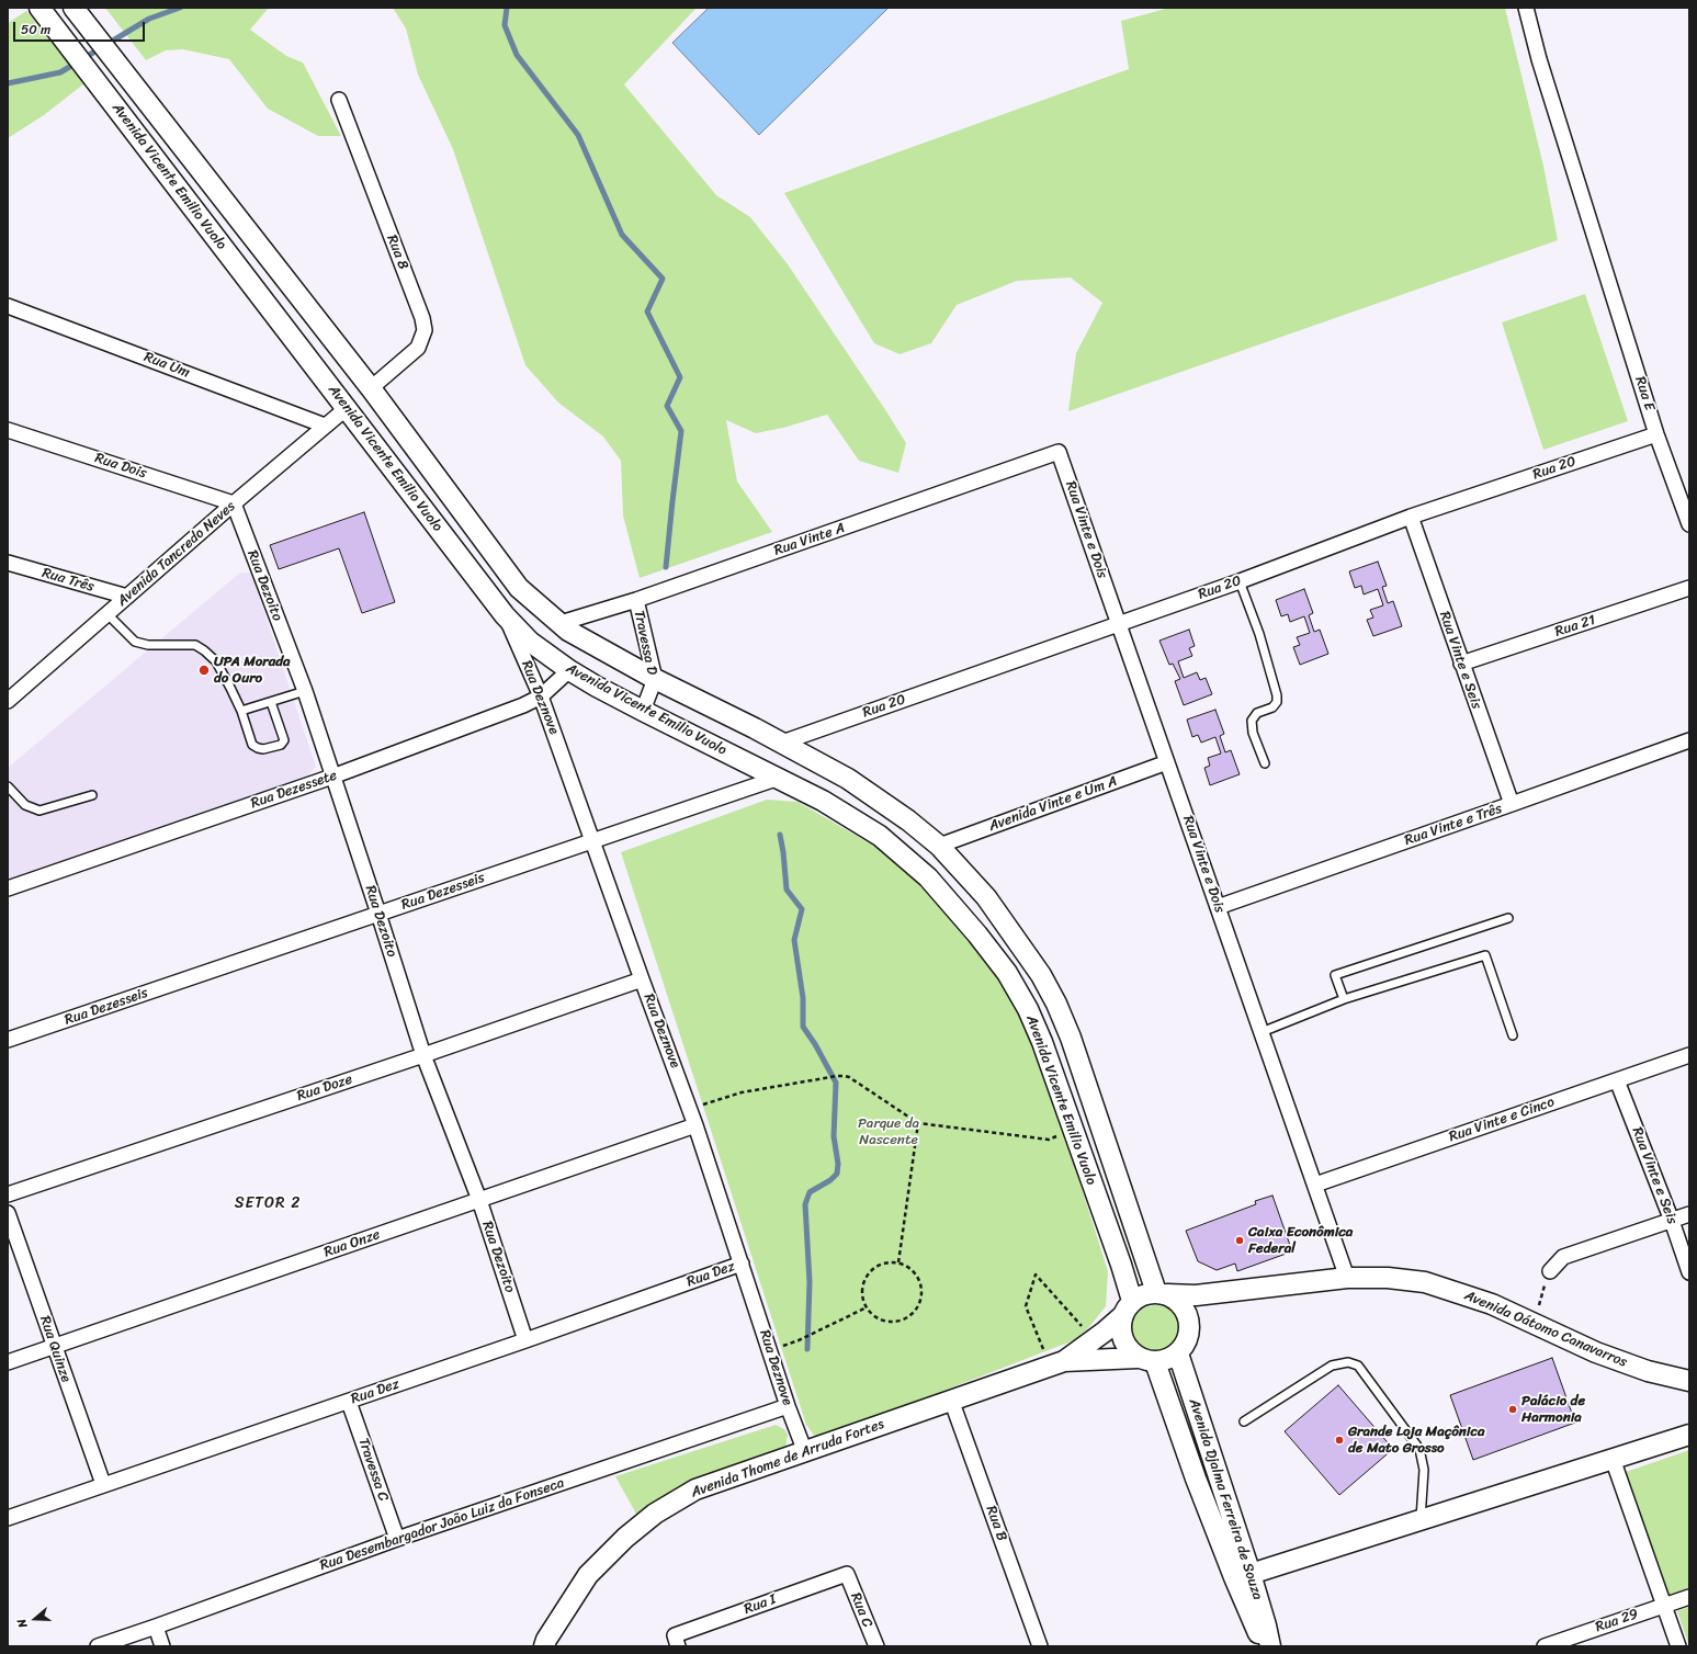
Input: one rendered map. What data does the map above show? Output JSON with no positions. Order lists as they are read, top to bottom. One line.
{"streets":{"main road":["Avenida Vicente Emilio Vuolo","Avenida Oátomo Canavarros","Avenida Thome de Arruda Fortes","Avenida Djalma Ferreira de Souza"],"street":["Rua 8","Rua Um","Rua E","Rua Dois","Rua 20","Rua Vinte e Dois","Rua Vinte A","Avenida Tancredo Neves","Rua Três","Rua Dezoito","Rua 21","Travessa D","Rua Vinte e Seis","Rua Deznove","Rua Dezessete","Avenida Vinte e Um A","Rua Vinte e Três","Rua Dezesseis","Rua Doze","Rua Vinte e Cinco","Rua Onze","Rua Dez","Rua Quinze","Travessa C","Rua B","Rua Desembargador João Luiz da Fonseca","Rua I","Rua C","Rua 29"]},"crossings":[["Avenida Vicente Emilio Vuolo","Rua 8"],["Avenida Vicente Emilio Vuolo","Rua 20"],["Avenida Vicente Emilio Vuolo","Rua Vinte A"],["Avenida Vicente Emilio Vuolo","Avenida Tancredo Neves"],["Avenida Vicente Emilio Vuolo","Travessa D"],["Avenida Vicente Emilio Vuolo","Rua Deznove"],["Avenida Vicente Emilio Vuolo","Rua Dezessete"],["Avenida Vicente Emilio Vuolo","Avenida Vinte e Um A"],["Avenida Vicente Emilio Vuolo","Rua Dezesseis"],["Avenida Vicente Emilio Vuolo","Avenida Oátomo Canavarros"],["Avenida Vicente Emilio Vuolo","Avenida Thome de Arruda Fortes"],["Avenida Vicente Emilio Vuolo","Avenida Djalma Ferreira de Souza"],["Rua Um","Avenida Tancredo Neves"],["Rua E","Rua 20"],["Rua Dois","Avenida Tancredo Neves"],["Rua Dois","Rua Dezoito"],["Rua 20","Rua Vinte e Dois"],["Rua 20","Rua Vinte e Seis"],["Rua Vinte e Dois","Rua Vinte A"],["Rua Vinte e Dois","Avenida Vinte e Um A"],["Rua Vinte e Dois","Rua Vinte e Três"],["Rua Vinte e Dois","Rua Vinte e Cinco"],["Rua Vinte e Dois","Avenida Oátomo Canavarros"],["Rua Vinte A","Travessa D"],["Avenida Tancredo Neves","Rua Três"],["Avenida Tancredo Neves","Rua Dezoito"],["Rua Dezoito","Rua Dezessete"],["Rua Dezoito","Rua Dezesseis"],["Rua Dezoito","Rua Doze"],["Rua Dezoito","Rua Onze"],["Rua Dezoito","Rua Dez"],["Rua 21","Rua Vinte e Seis"],["Rua Vinte e Seis","Rua Vinte e Três"],["Rua Vinte e Seis","Rua Vinte e Cinco"],["Rua Deznove","Rua Dezessete"],["Rua Deznove","Rua Dezesseis"],["Rua Deznove","Rua Doze"],["Rua Deznove","Rua Onze"],["Rua Deznove","Rua Dez"],["Rua Deznove","Avenida Thome de Arruda Fortes"],["Rua Deznove","Rua Desembargador João Luiz da Fonseca"],["Rua Onze","Rua Quinze"],["Rua Dez","Rua Quinze"],["Rua Dez","Travessa C"],["Avenida Oátomo Canavarros","Avenida Thome de Arruda Fortes"],["Avenida Oátomo Canavarros","Avenida Djalma Ferreira de Souza"],["Avenida Thome de Arruda Fortes","Avenida Djalma Ferreira de Souza"],["Avenida Thome de Arruda Fortes","Rua B"],["Travessa C","Rua Desembargador João Luiz da Fonseca"],["Rua I","Rua C"]],"districts":["SETOR 2"],"parks":["Parque da Nascente"],"places":["UPA Morada do Ouro","Caixa Econômica Federal","Palácio de Harmonia","Grande Loja Maçônica de Mato Grosso"],"scale_bar":"50 m","north":"left"}
